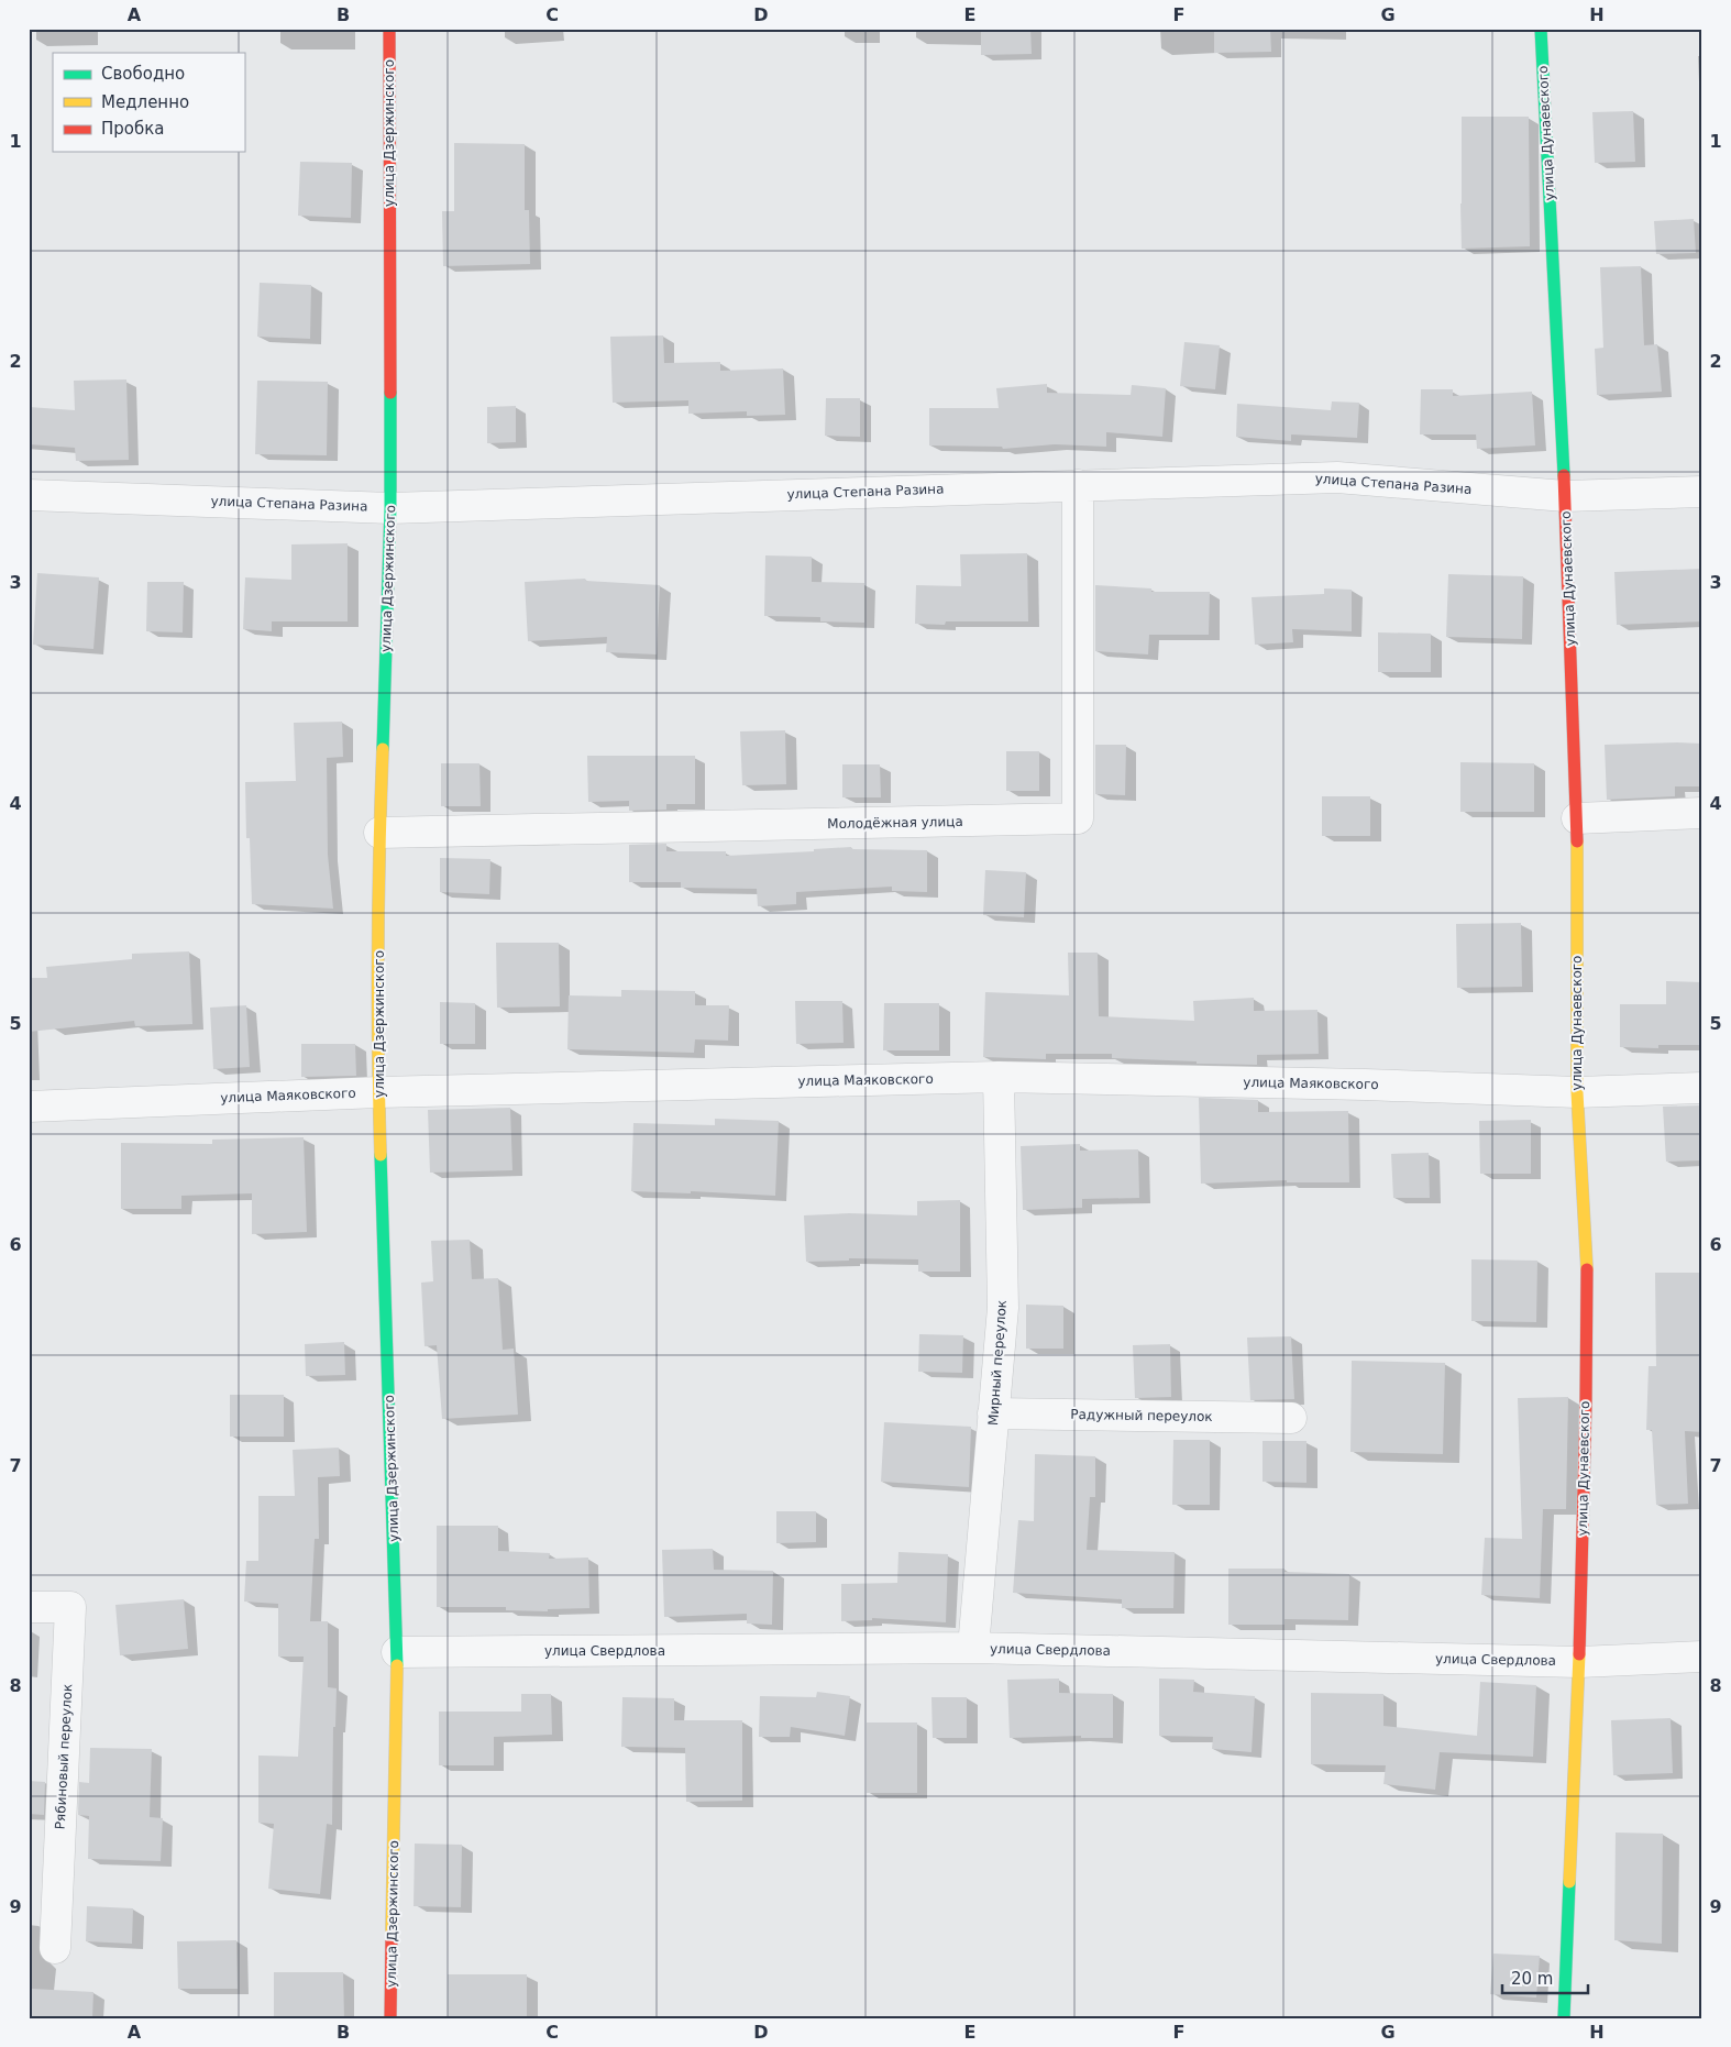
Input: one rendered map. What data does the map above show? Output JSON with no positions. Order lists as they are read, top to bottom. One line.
{"streets":{"street":["улица Дзержинского","улица Дунаевского","улица Степана Разина","Молодёжная улица","улица Маяковского","Мирный переулок","Радужный переулок","улица Свердлова","Рябиновый переулок"]},"crossings":[["улица Дзержинского","улица Степана Разина"],["улица Дзержинского","Молодёжная улица"],["улица Дзержинского","улица Маяковского"],["улица Дзержинского","улица Свердлова"],["улица Дунаевского","улица Степана Разина"],["улица Дунаевского","улица Маяковского"],["улица Дунаевского","улица Свердлова"],["улица Степана Разина","Молодёжная улица"],["улица Маяковского","Мирный переулок"],["Мирный переулок","Радужный переулок"],["Мирный переулок","улица Свердлова"]],"legend":["Свободно","Медленно","Пробка"],"scale_bar":"20 m","grid":{"columns":["A","B","C","D","E","F","G","H"],"rows":["1","2","3","4","5","6","7","8","9"]}}
